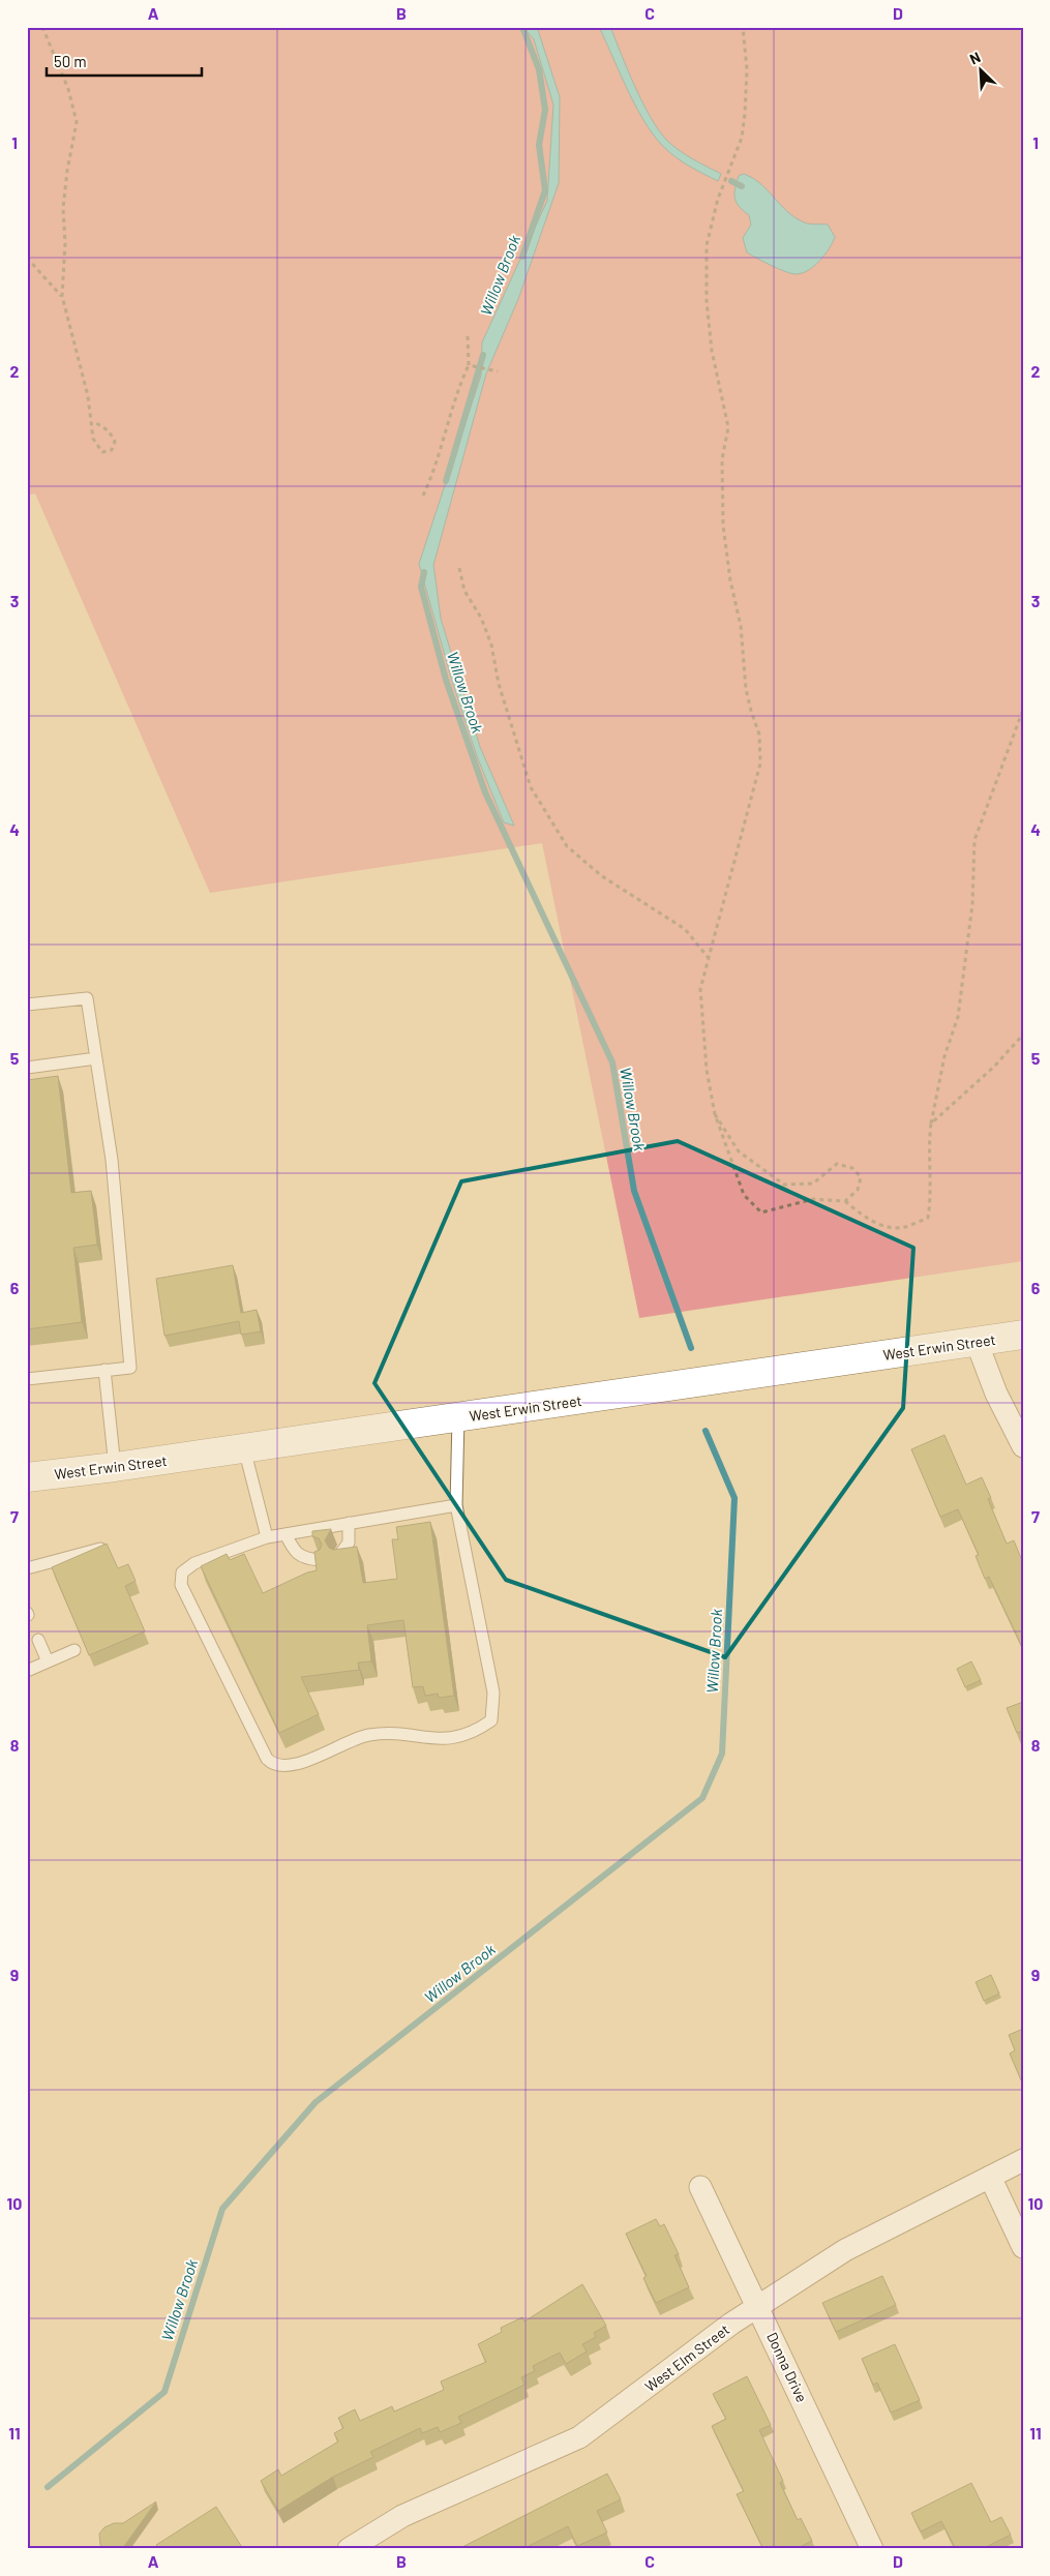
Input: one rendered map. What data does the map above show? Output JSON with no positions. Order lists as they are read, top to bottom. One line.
{"streets":{"main road":["West Erwin Street"],"street":["West Elm Street","Donna Drive"]},"crossings":[["West Elm Street","Donna Drive"]],"water":["Willow Brook"],"scale_bar":"50 m","north":"top left","grid":{"columns":["A","B","C","D"],"rows":["1","2","3","4","5","6","7","8","9","10","11"]}}
